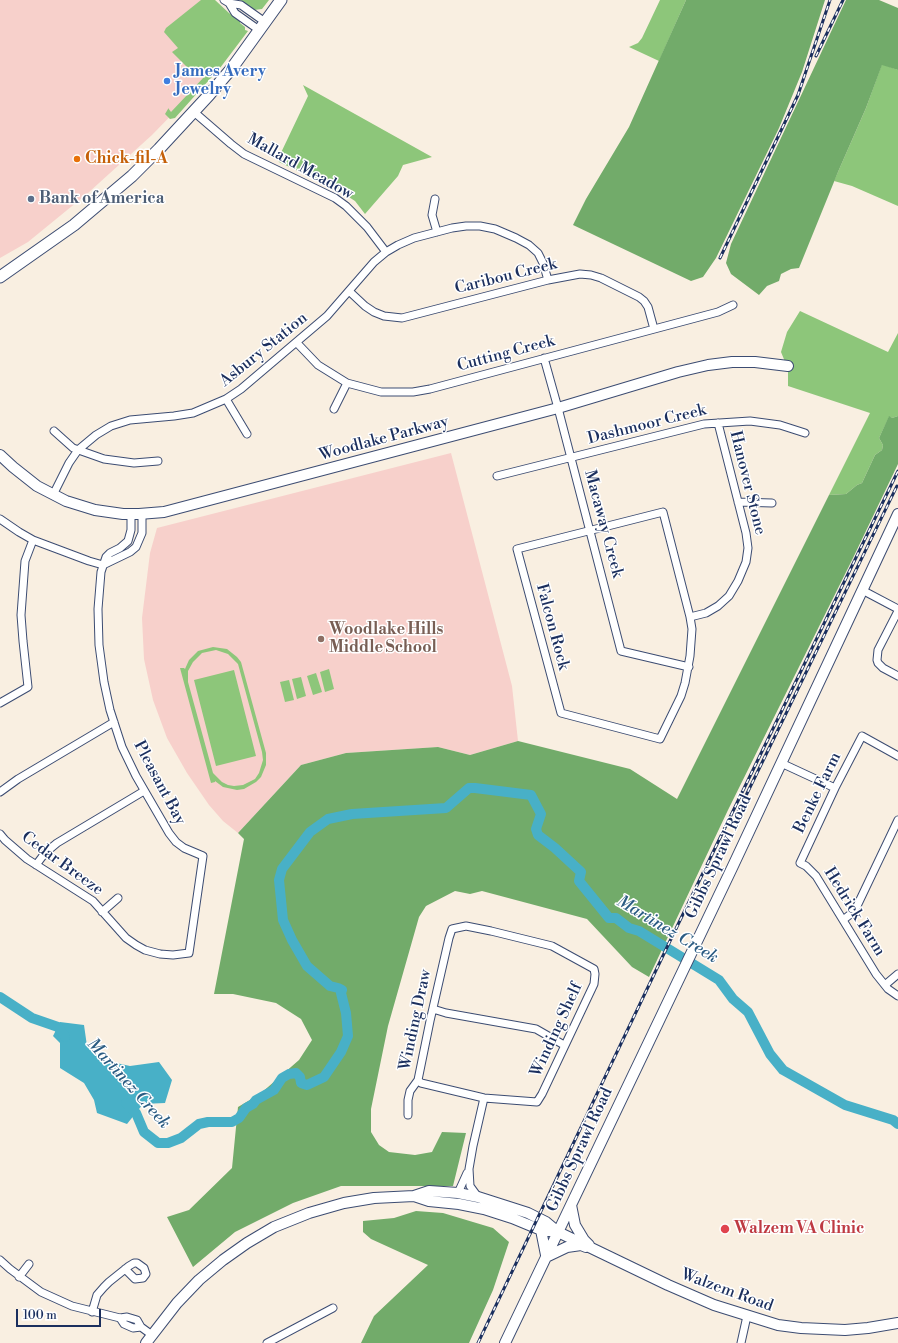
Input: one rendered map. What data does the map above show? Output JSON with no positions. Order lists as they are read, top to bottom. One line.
{"streets":{"main road":["Woodlake Parkway","Gibbs Sprawl Road","Walzem Road"],"street":["Mallard Meadow","Caribou Creek","Asbury Station","Cutting Creek","Dashmoor Creek","Hanover Stone","Macaway Creek","Falcon Rock","Pleasant Bay","Benke Farm","Cedar Breeze","Hedrick Farm","Winding Draw","Winding Shelf"]},"crossings":[["Mallard Meadow","Asbury Station"],["Caribou Creek","Asbury Station"],["Caribou Creek","Cutting Creek"],["Asbury Station","Cutting Creek"],["Asbury Station","Woodlake Parkway"],["Cutting Creek","Macaway Creek"],["Dashmoor Creek","Hanover Stone"],["Dashmoor Creek","Macaway Creek"],["Woodlake Parkway","Macaway Creek"],["Macaway Creek","Falcon Rock"],["Pleasant Bay","Cedar Breeze"],["Benke Farm","Hedrick Farm"],["Gibbs Sprawl Road","Walzem Road"],["Winding Draw","Winding Shelf"]],"water":["Martinez Creek"],"places":["James Avery Jewelry","Chick-fil-A","Bank of America","Woodlake Hills Middle School","Walzem VA Clinic"],"scale_bar":"100 m"}
